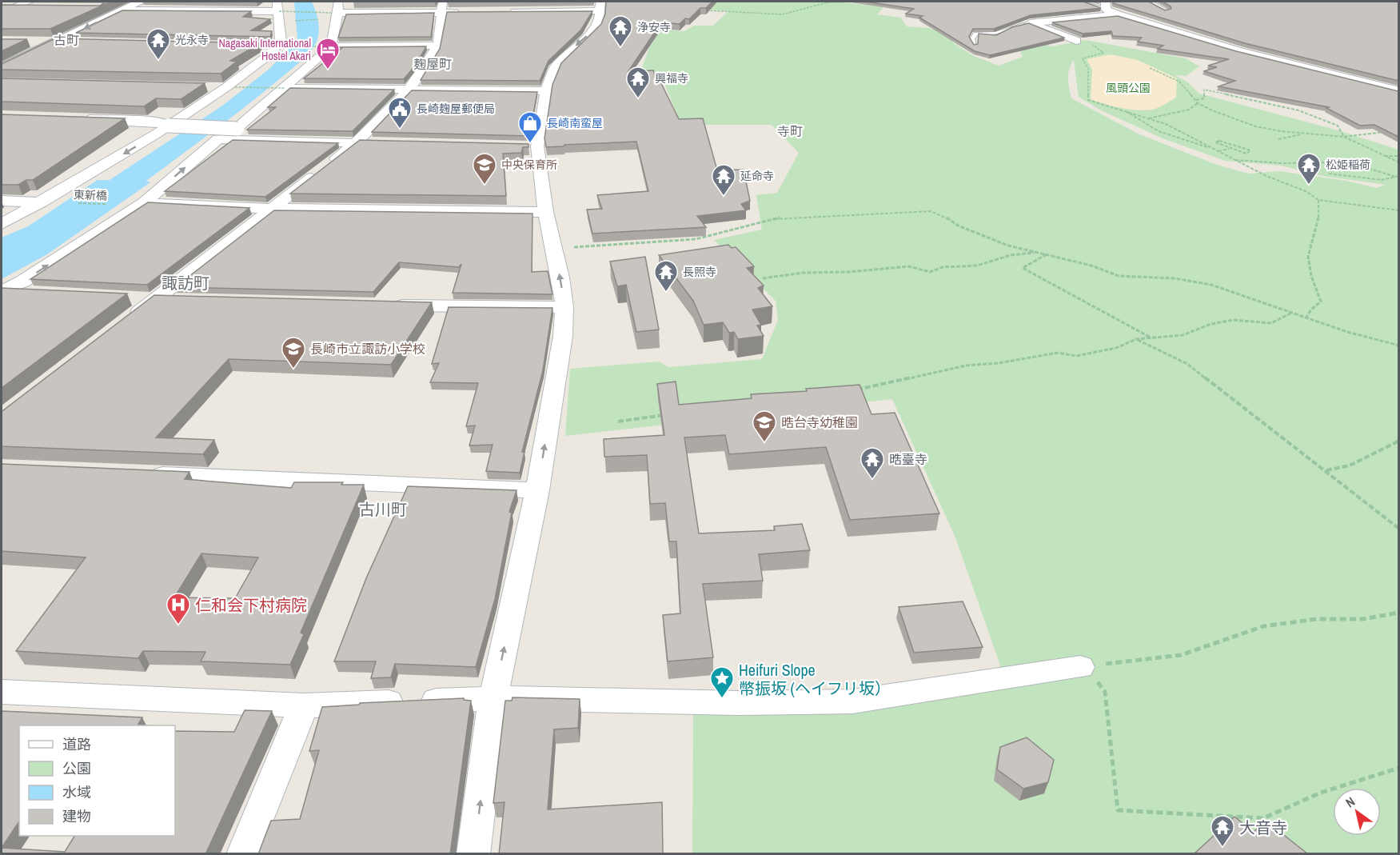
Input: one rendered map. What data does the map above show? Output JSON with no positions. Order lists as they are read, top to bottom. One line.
{"streets":{"path":["東新橋"]},"districts":["古町","麹屋町","寺町","諏訪町","古川町"],"parks":["風頭公園"],"places":{"temple":["浄安寺","光永寺","興福寺","松姫稲荷","延命寺","長照寺","晧臺寺","大音寺"],"hotel":["Nagasaki International Hostel Akari"],"public building":["長崎麹屋郵便局"],"shop":["長崎南蛮屋"],"school or university":["中央保育所","長崎市立諏訪小学校","晧台寺幼稚園"],"hospital":["仁和会下村病院"],"place":["Heifuri Slope 幣振坂 (ヘイフリ坂）"]},"legend":["道路","公園","水域","建物"],"north":"top left"}
